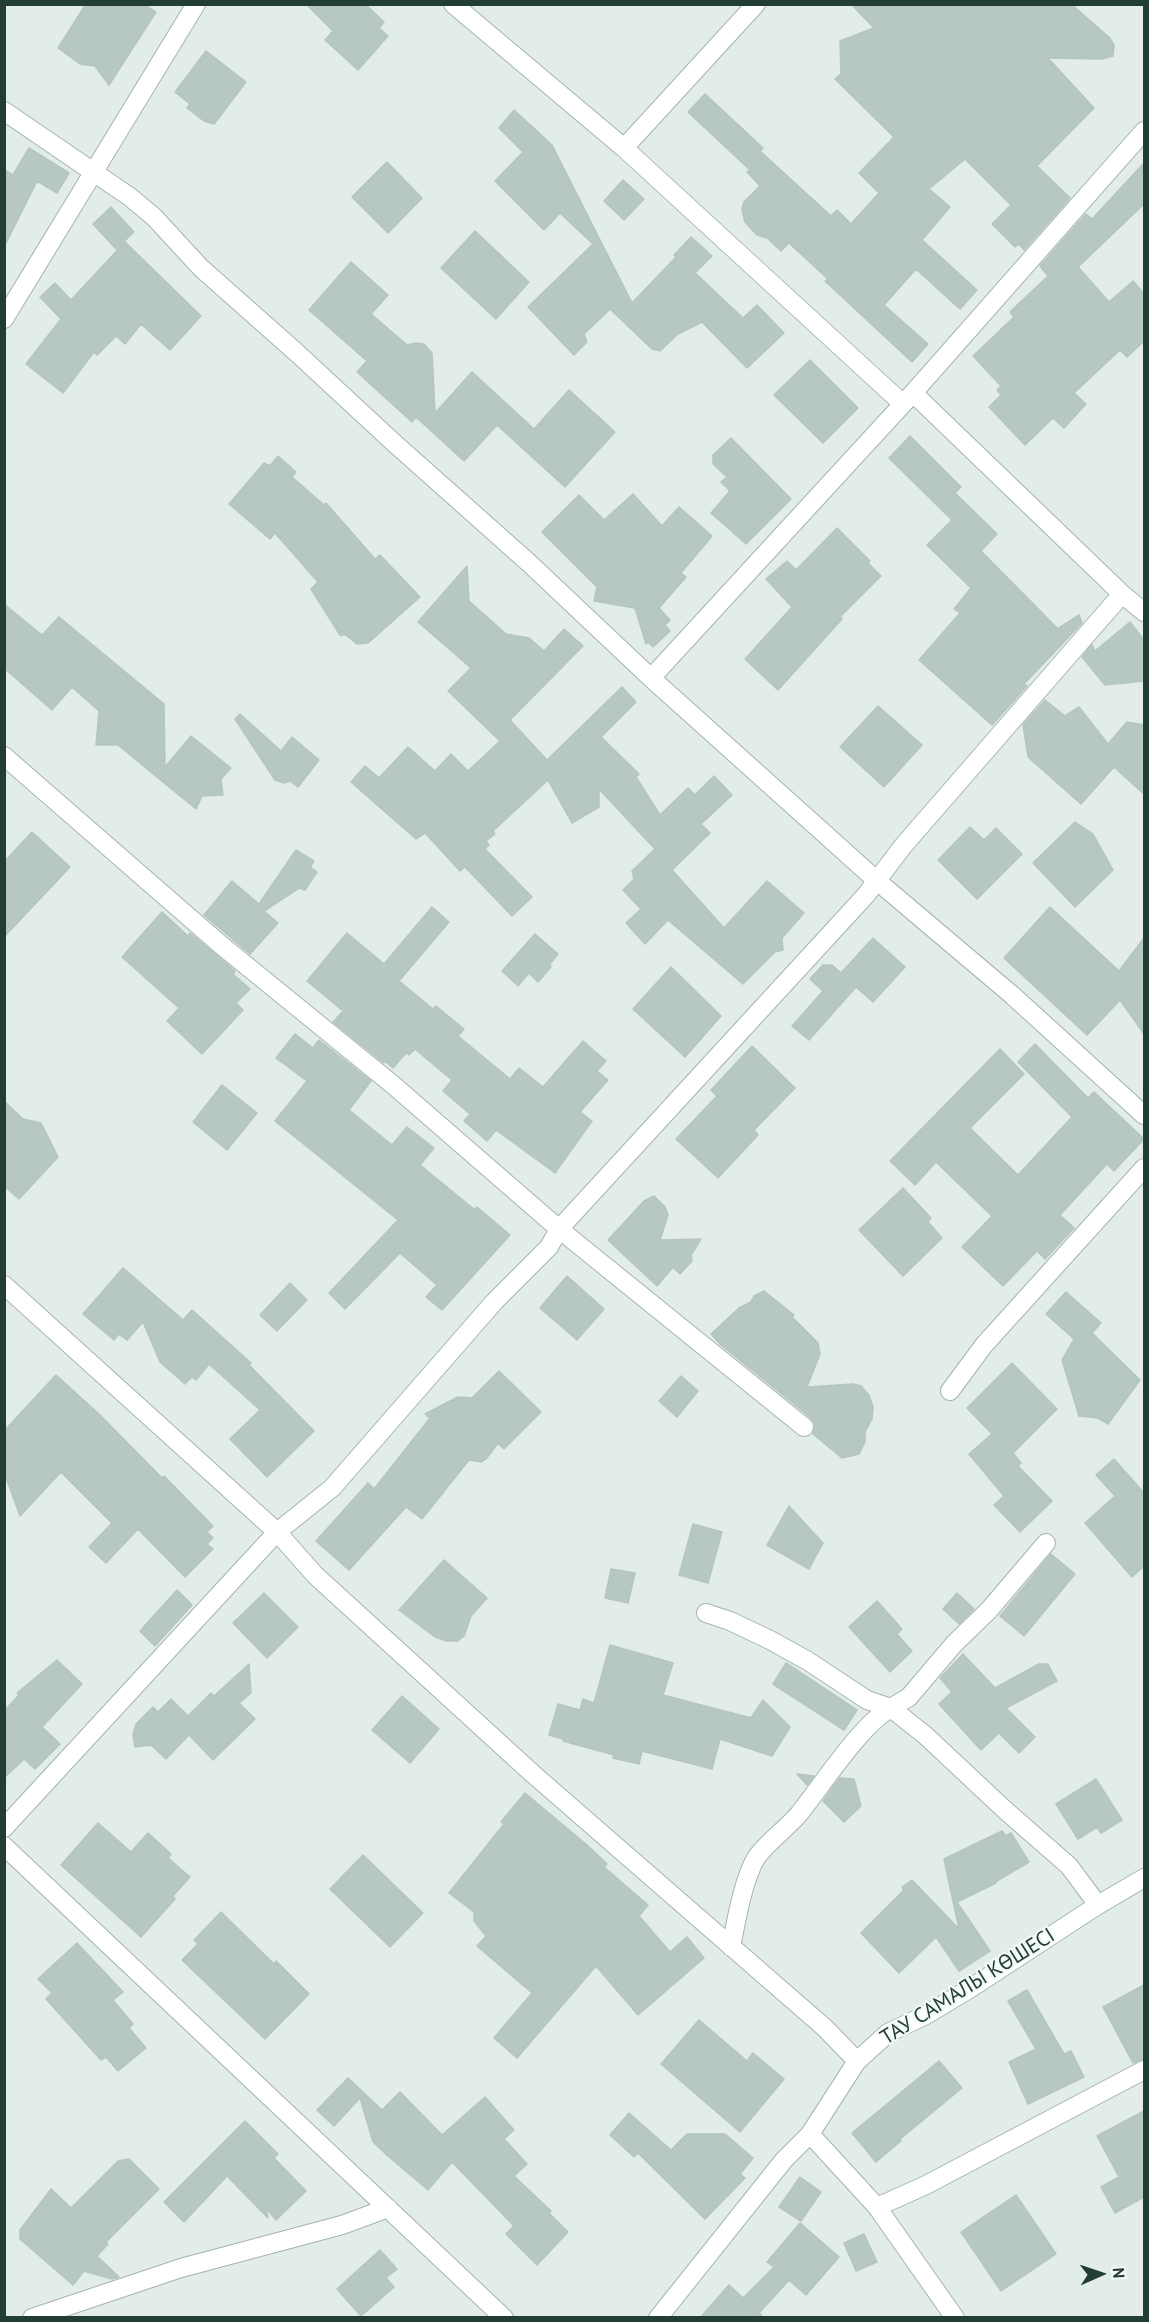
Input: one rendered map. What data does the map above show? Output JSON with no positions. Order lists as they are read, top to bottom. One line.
{"streets":{"street":["ТАУ САМАЛЫ КӨШЕСІ"]},"north":"right"}
